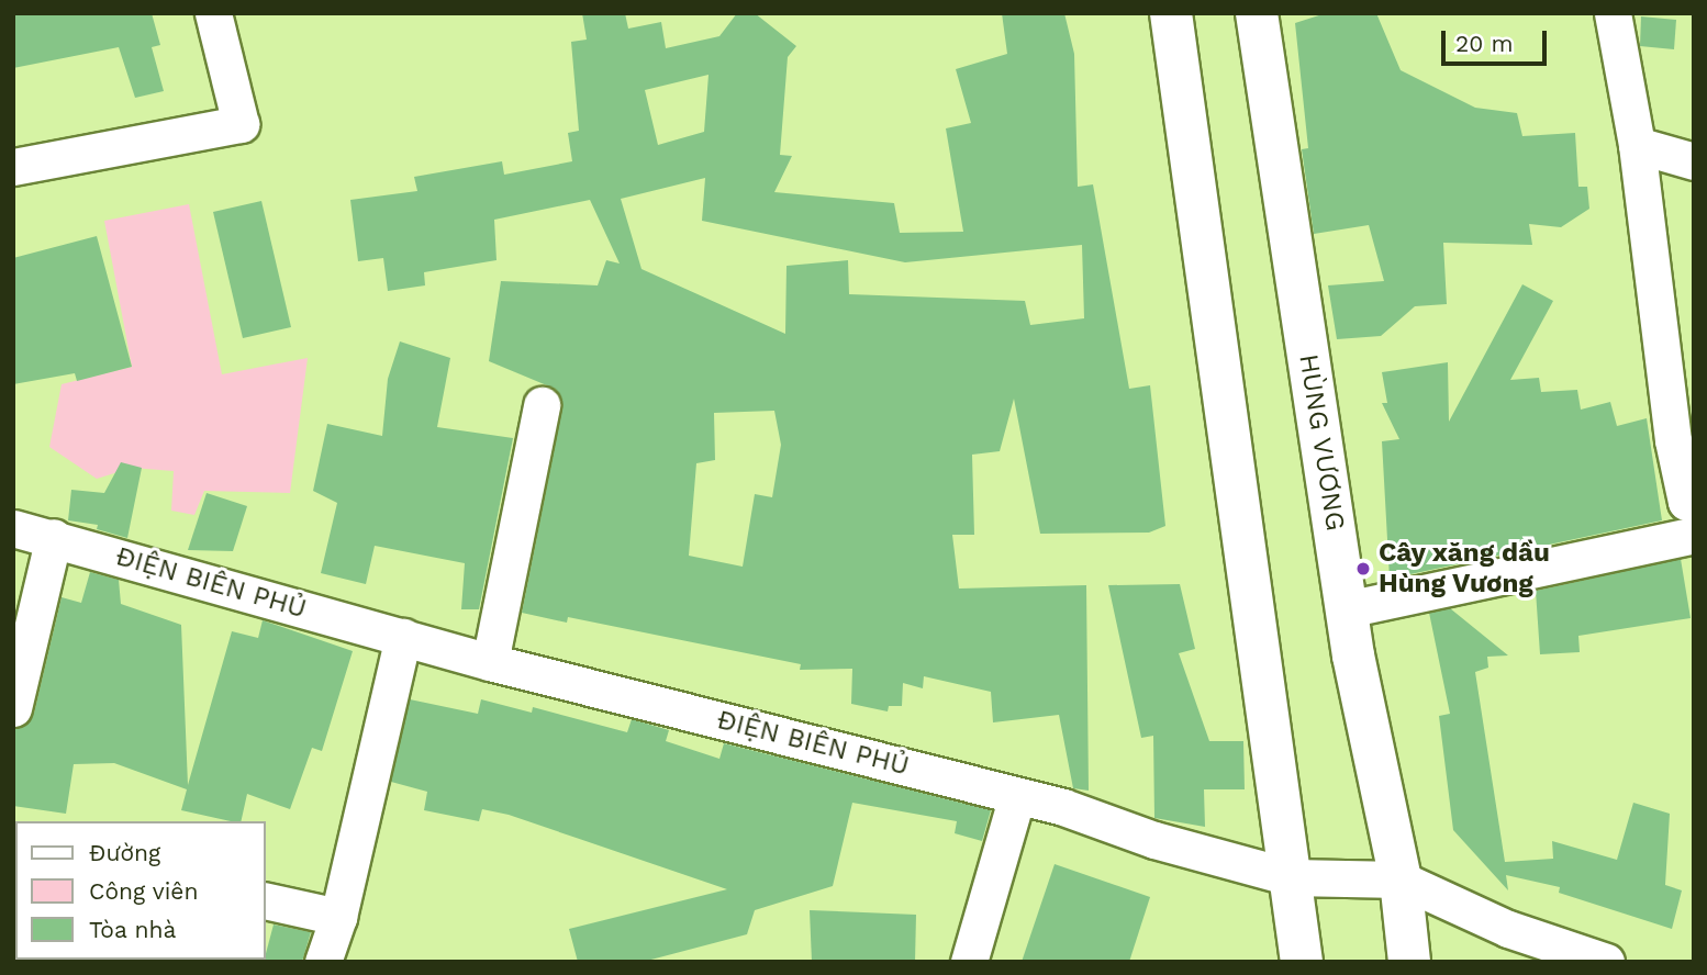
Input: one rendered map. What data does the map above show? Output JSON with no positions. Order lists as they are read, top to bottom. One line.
{"streets":{"main road":["HÙNG VƯƠNG"],"street":["ĐIỆN BIÊN PHỦ"]},"crossings":[["HÙNG VƯƠNG","ĐIỆN BIÊN PHỦ"]],"places":["Cây xăng dầu Hùng Vương"],"legend":["Đường","Công viên","Tòa nhà"],"scale_bar":"20 m"}
